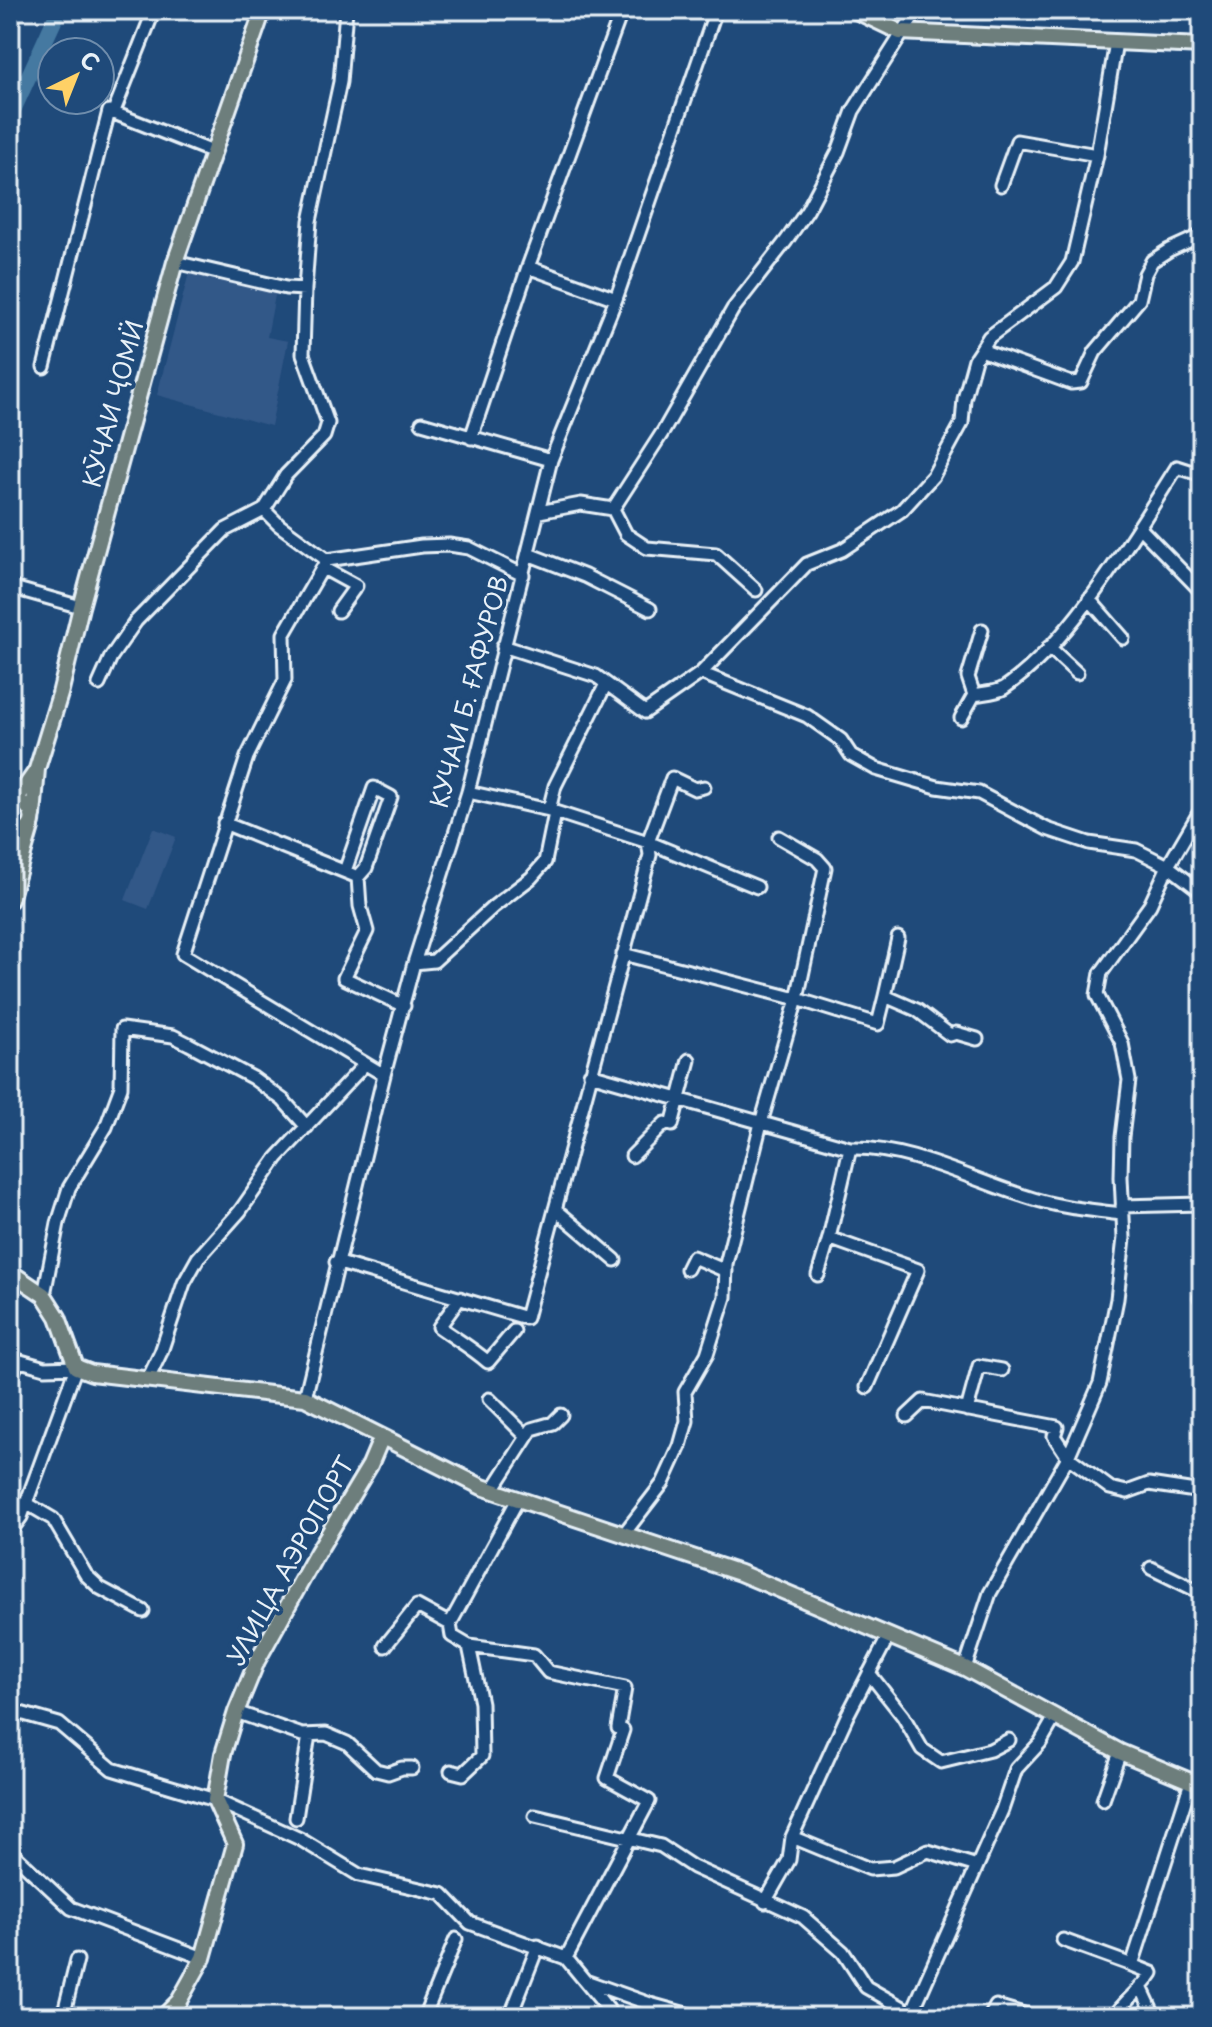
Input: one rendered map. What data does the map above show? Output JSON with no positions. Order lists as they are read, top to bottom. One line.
{"streets":{"main road":["КӮЧАИ ҶОМӢ","УЛИЦА АЭРОПОРТ"],"street":["КУЧАИ Б. ҒАФУРОВ"]},"north":"top right"}
